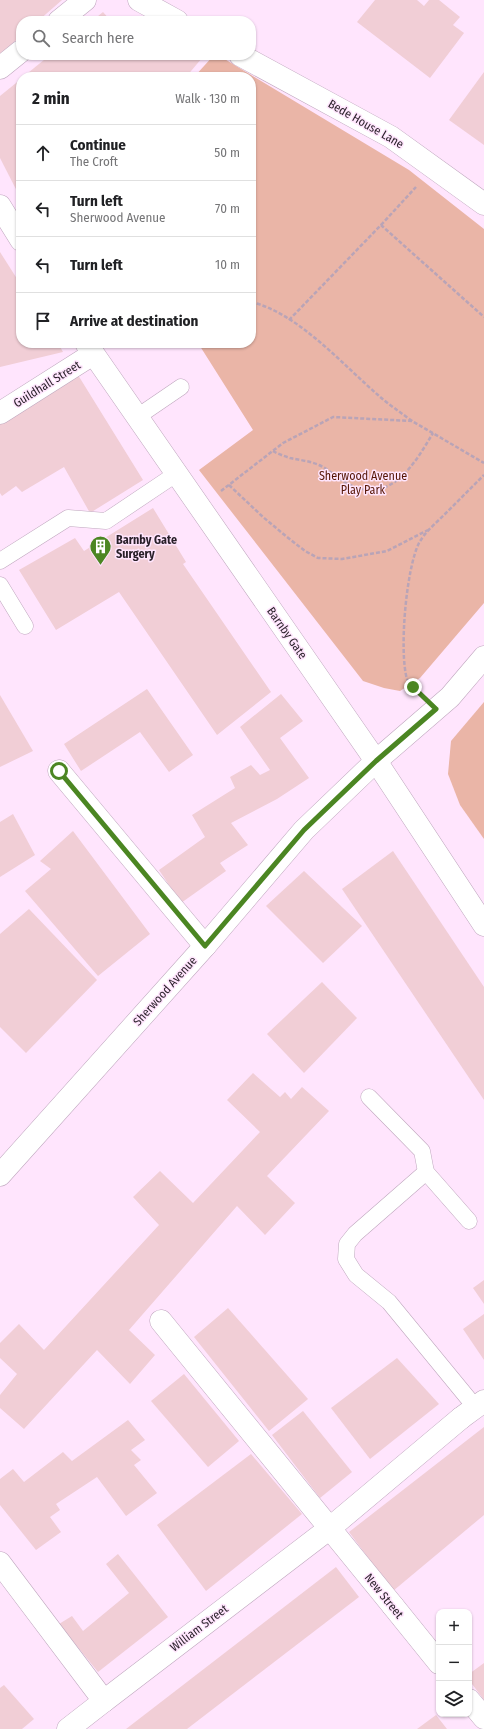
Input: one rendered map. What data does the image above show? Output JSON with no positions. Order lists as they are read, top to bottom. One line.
{"streets":{"street":["Bede House Lane","Guildhall Street","Barnby Gate","Sherwood Avenue","New Street","William Street"]},"crossings":[["Guildhall Street","Barnby Gate"],["Barnby Gate","Sherwood Avenue"],["New Street","William Street"]],"parks":["Sherwood Avenue Play Park"],"places":{"building":["Barnby Gate Surgery"]},"page":{"search":"Search here","heading":["2 min","Walk · 130 m"],"list":[["Continue","The Croft","50 m"],["Turn left","Sherwood Avenue","70 m"],["Turn left","10 m"],"Arrive at destination"],"map_buttons":["+","−"]}}
